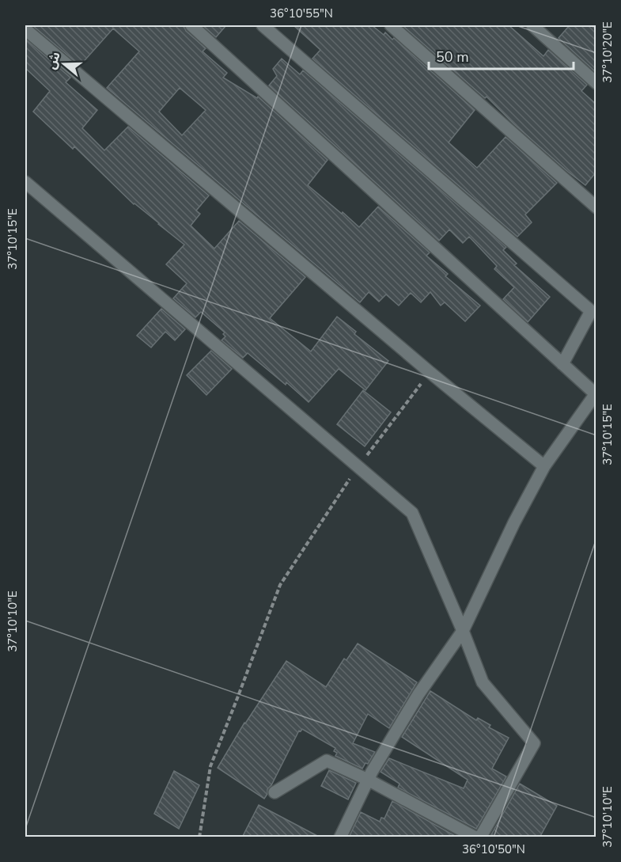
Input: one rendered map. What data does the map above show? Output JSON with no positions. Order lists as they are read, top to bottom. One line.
{"scale_bar":"50 m","north":"left","coordinates":["36°10'55\"N","37°10'20\"E","37°10'15\"E","37°10'10\"E","36°10'50\"N"]}
